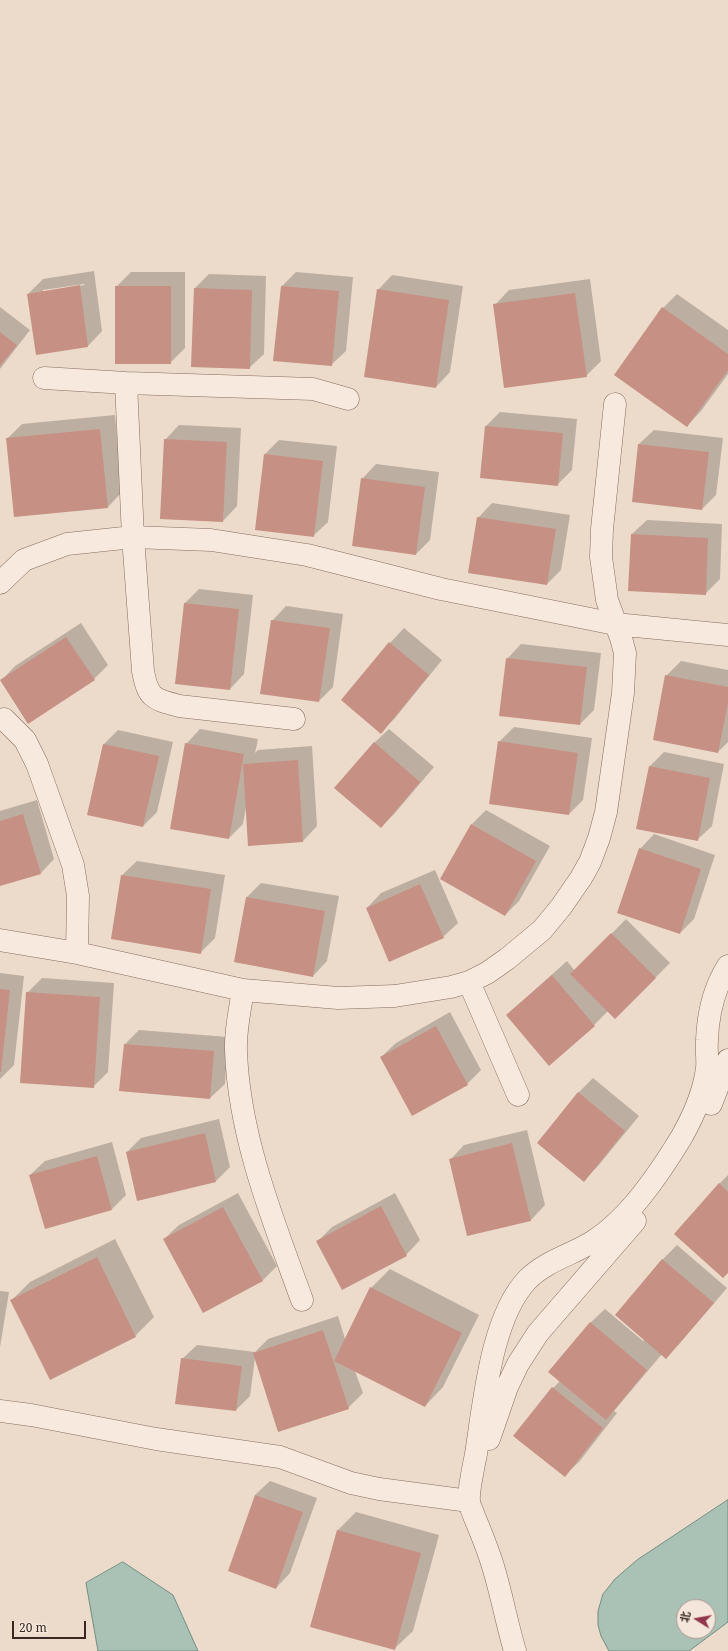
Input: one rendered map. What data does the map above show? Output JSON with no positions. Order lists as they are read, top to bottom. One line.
{"scale_bar":"20 m","north":"left"}
